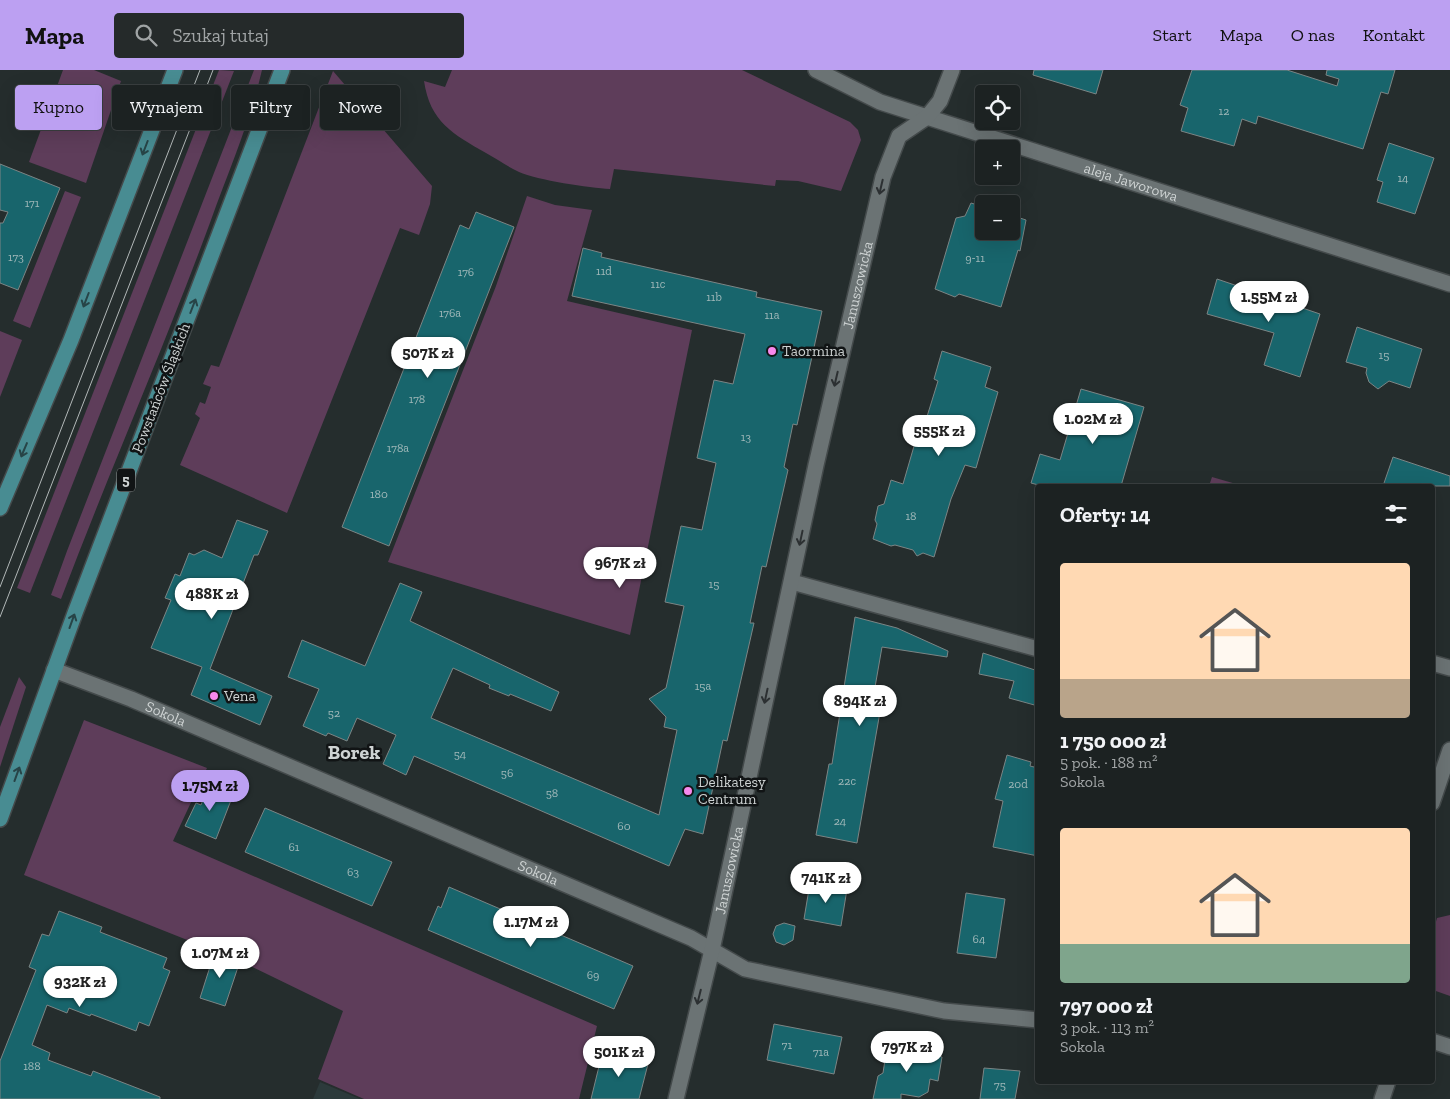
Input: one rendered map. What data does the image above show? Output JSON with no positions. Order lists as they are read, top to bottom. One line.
{"streets":{"main road":["Powstańców Śląskich","5"],"street":["aleja Jaworowa","Januszowicka","Sokola"]},"crossings":[["aleja Jaworowa","Januszowicka"],["Januszowicka","Sokola"],["Powstańców Śląskich","Sokola"]],"one_way":["Januszowicka"],"districts":["Borek"],"places":["Taormina","Vena","Delikatesy Centrum"],"house_numbers":["12","14","171","173","9-11","11d","176","11c","11b","176a","11a","15","178","13","178a","180","18","15","15a","52","54","56","22c","20d","58","24","60","61","63","64","69","71","71a","188","75"],"page":{"header":"Mapa","search":"Szukaj tutaj","nav":["Start","Mapa","O nas","Kontakt"],"map_buttons":["+","−"],"chip":["Kupno","Wynajem","Filtry","Nowe"],"price":["1.55M zł","507K zł","1.02M zł","555K zł","967K zł","488K zł","894K zł","1.75M zł","741K zł","1.17M zł","1.07M zł","932K zł","797K zł","501K zł"],"heading":"Oferty: 14","list":[{"name":"1 750 000 zł","note":"5 pok. · 188 m² · Sokola"},{"name":"797 000 zł","note":"3 pok. · 113 m² · Sokola"}]}}
